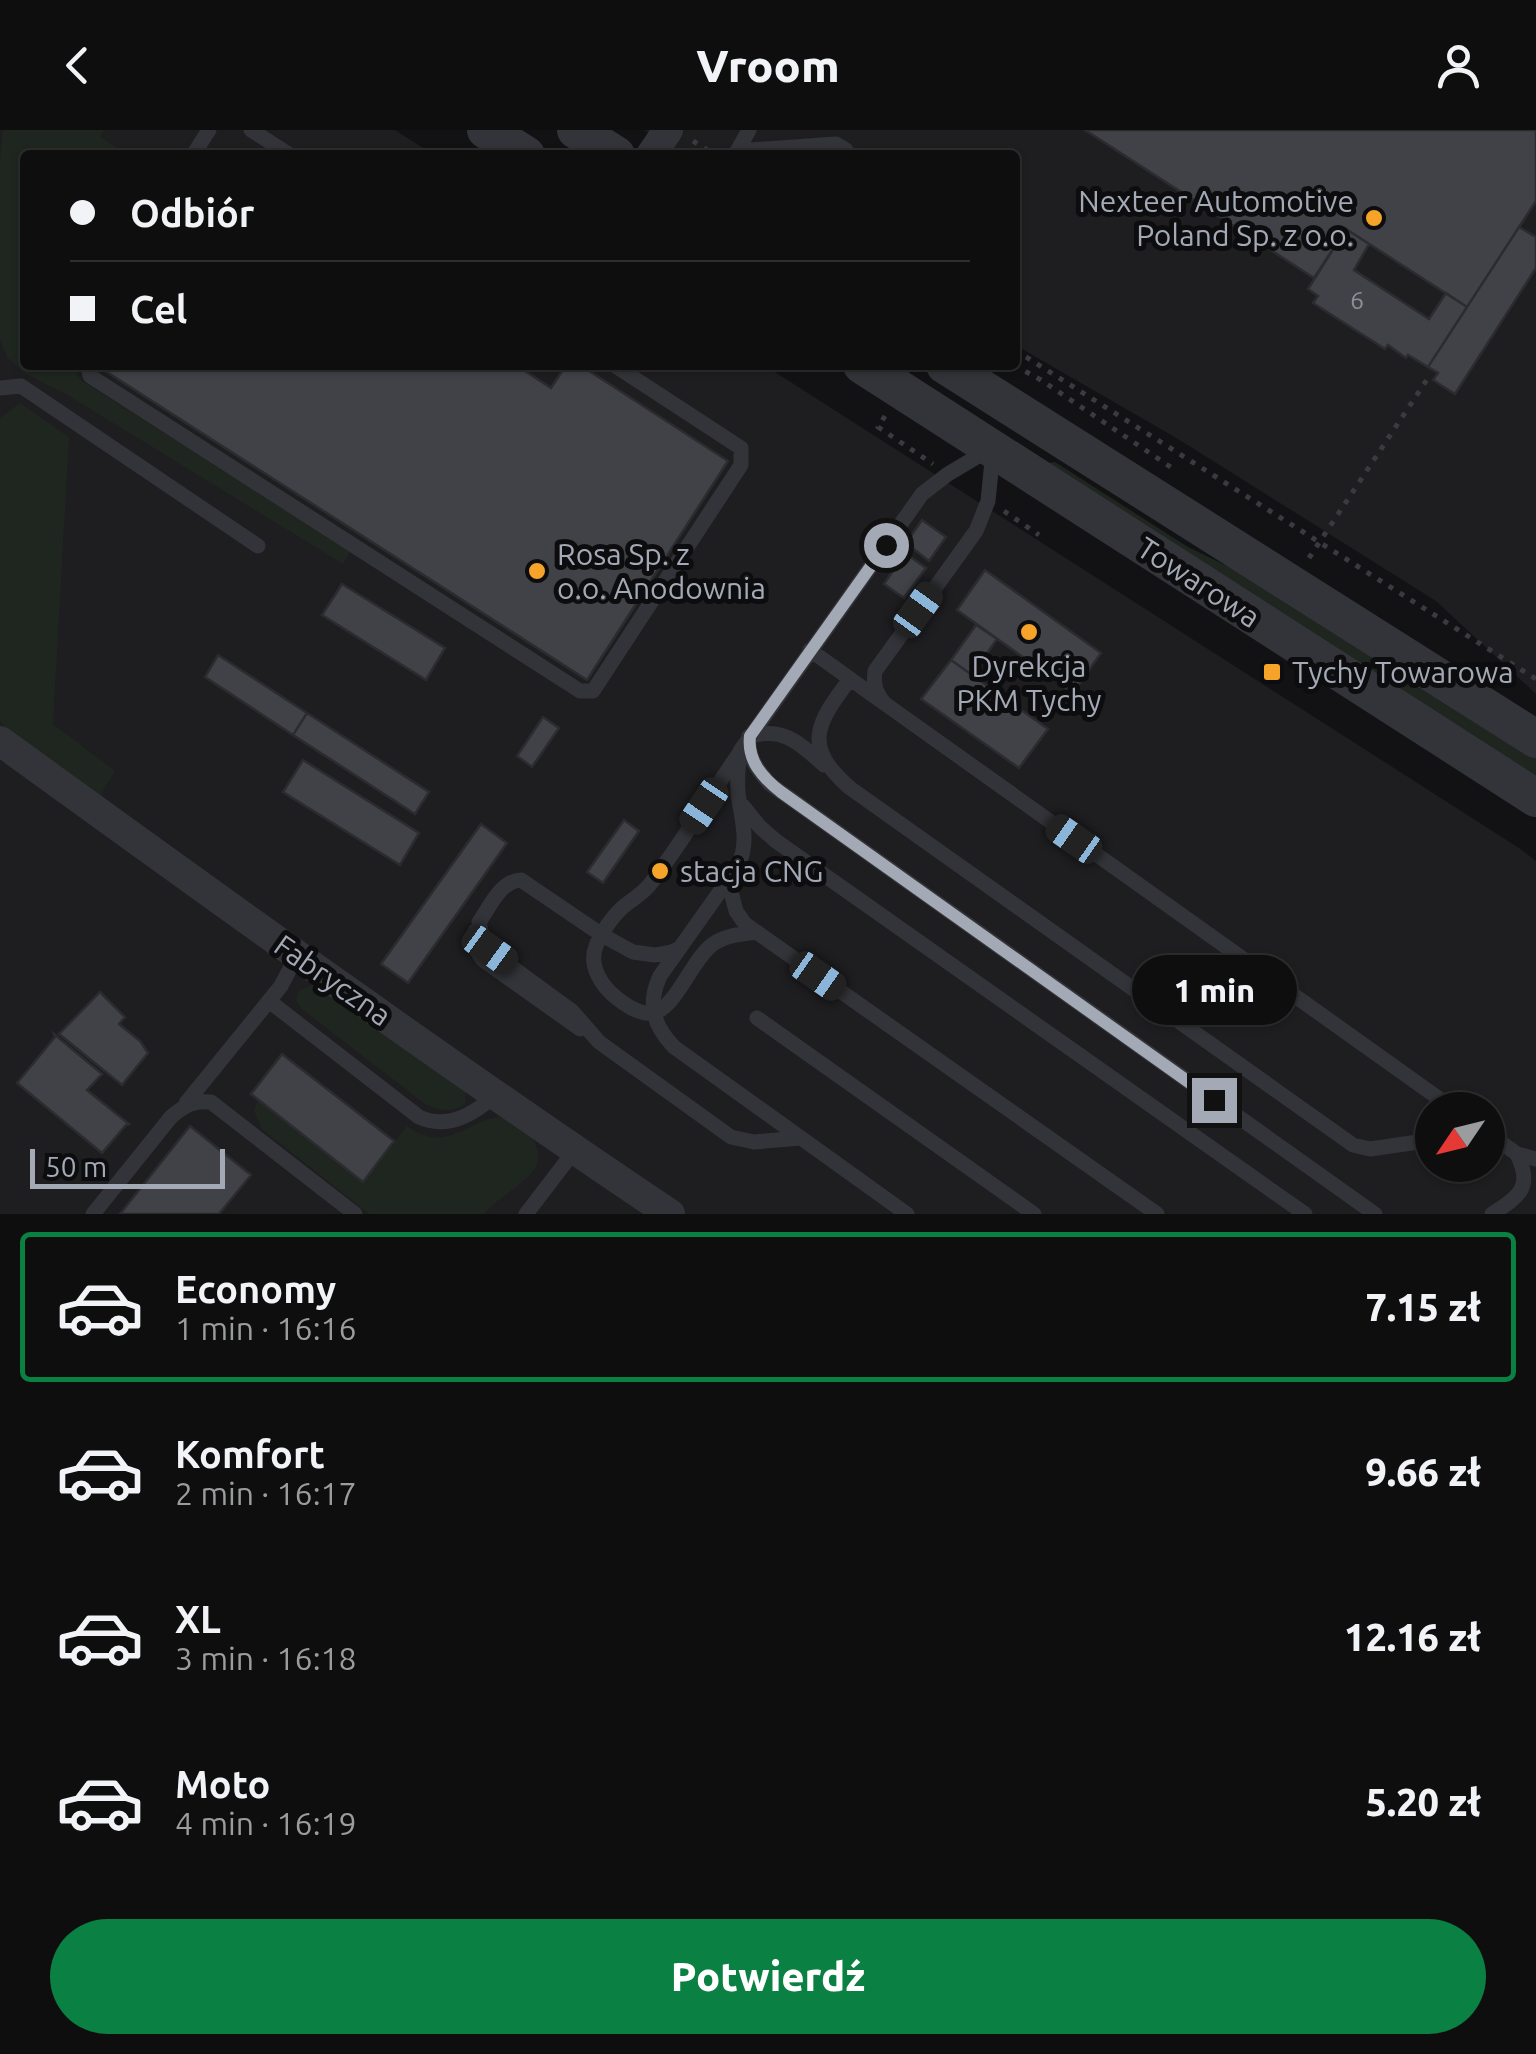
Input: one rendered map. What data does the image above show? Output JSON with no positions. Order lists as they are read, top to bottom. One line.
{"streets":{"street":["Towarowa","Fabryczna"]},"places":{"other":["Nexteer Automotive Poland Sp. z o.o.","Rosa Sp. z o.o. Anodownia","Dyrekcja PKM Tychy","stacja CNG"],"transit":["Tychy Towarowa"]},"house_numbers":["6"],"scale_bar":"50 m","north":"bottom left","page":{"header":"Vroom","banner":["Odbiór","Cel"],"bubble":"1 min","scale":"50 m","list":[{"name":"Economy","note":"1 min · 16:16","value":"7.15 zł"},{"name":"Komfort","note":"2 min · 16:17","value":"9.66 zł"},{"name":"XL","note":"3 min · 16:18","value":"12.16 zł"},{"name":"Moto","note":"4 min · 16:19","value":"5.20 zł"}],"buttons":"Potwierdź"}}
